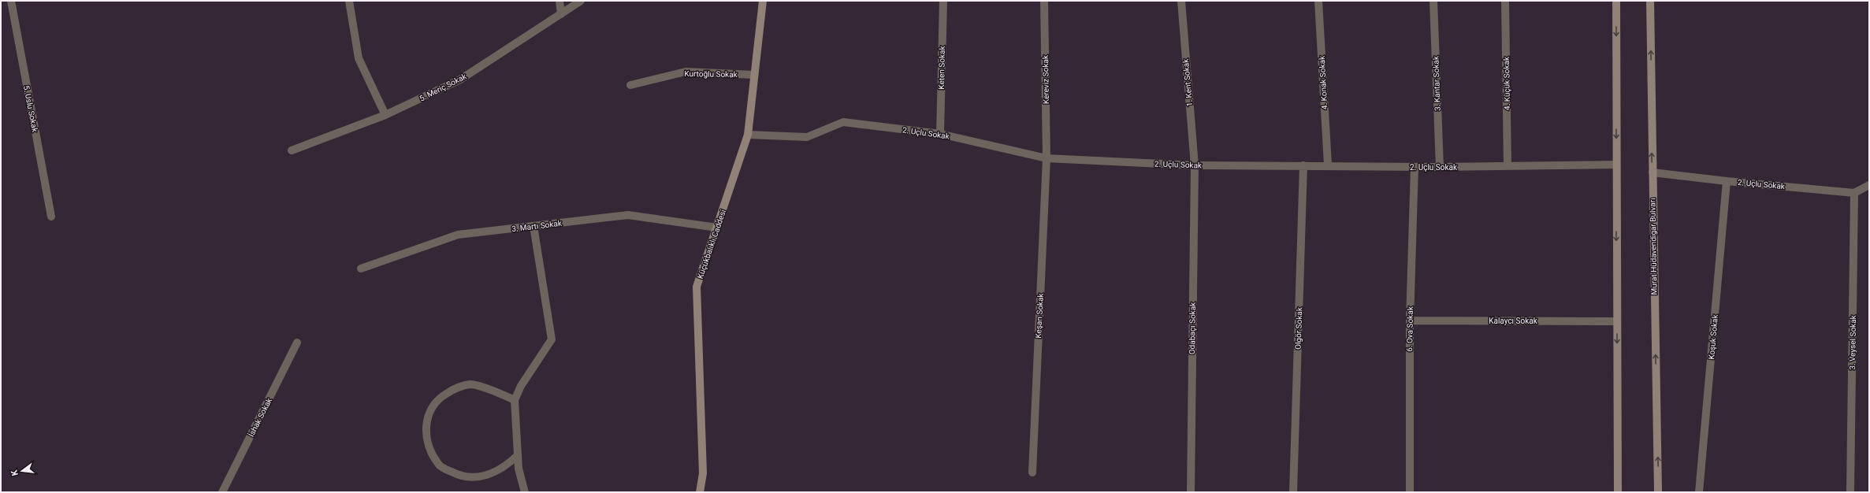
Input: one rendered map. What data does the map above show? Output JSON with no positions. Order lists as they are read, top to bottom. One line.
{"streets":{"main road":["Küçükbalıklı Caddesi","Murat Hüdavendigar Bulvarı"],"street":["Keten Sokak","Kurtoğlu Sokak","Kereviz Sokak","1. Kent Sokak","4. Konak Sokak","3. Kantar Sokak","4. Küçük Sokak","5. Meriç Sokak","5. Uslu Sokak","2. Uçlu Sokak","3. Martı Sokak","Keşan Sokak","Kalaycı Sokak","Odabaçı Sokak","Olgör Sokak","6. Ova Sokak","Koşuk Sokak","3. Veysel Sokak","İshak Sokak"]},"crossings":[["Keten Sokak","2. Uçlu Sokak"],["Kurtoğlu Sokak","Küçükbalıklı Caddesi"],["Kereviz Sokak","2. Uçlu Sokak"],["Kereviz Sokak","Keşan Sokak"],["1. Kent Sokak","2. Uçlu Sokak"],["1. Kent Sokak","Odabaçı Sokak"],["4. Konak Sokak","2. Uçlu Sokak"],["3. Kantar Sokak","2. Uçlu Sokak"],["4. Küçük Sokak","2. Uçlu Sokak"],["2. Uçlu Sokak","Küçükbalıklı Caddesi"],["2. Uçlu Sokak","Murat Hüdavendigar Bulvarı"],["2. Uçlu Sokak","Keşan Sokak"],["2. Uçlu Sokak","Odabaçı Sokak"],["2. Uçlu Sokak","Olgör Sokak"],["2. Uçlu Sokak","6. Ova Sokak"],["2. Uçlu Sokak","Koşuk Sokak"],["2. Uçlu Sokak","3. Veysel Sokak"],["3. Martı Sokak","Küçükbalıklı Caddesi"],["Kalaycı Sokak","6. Ova Sokak"]],"north":"left"}
